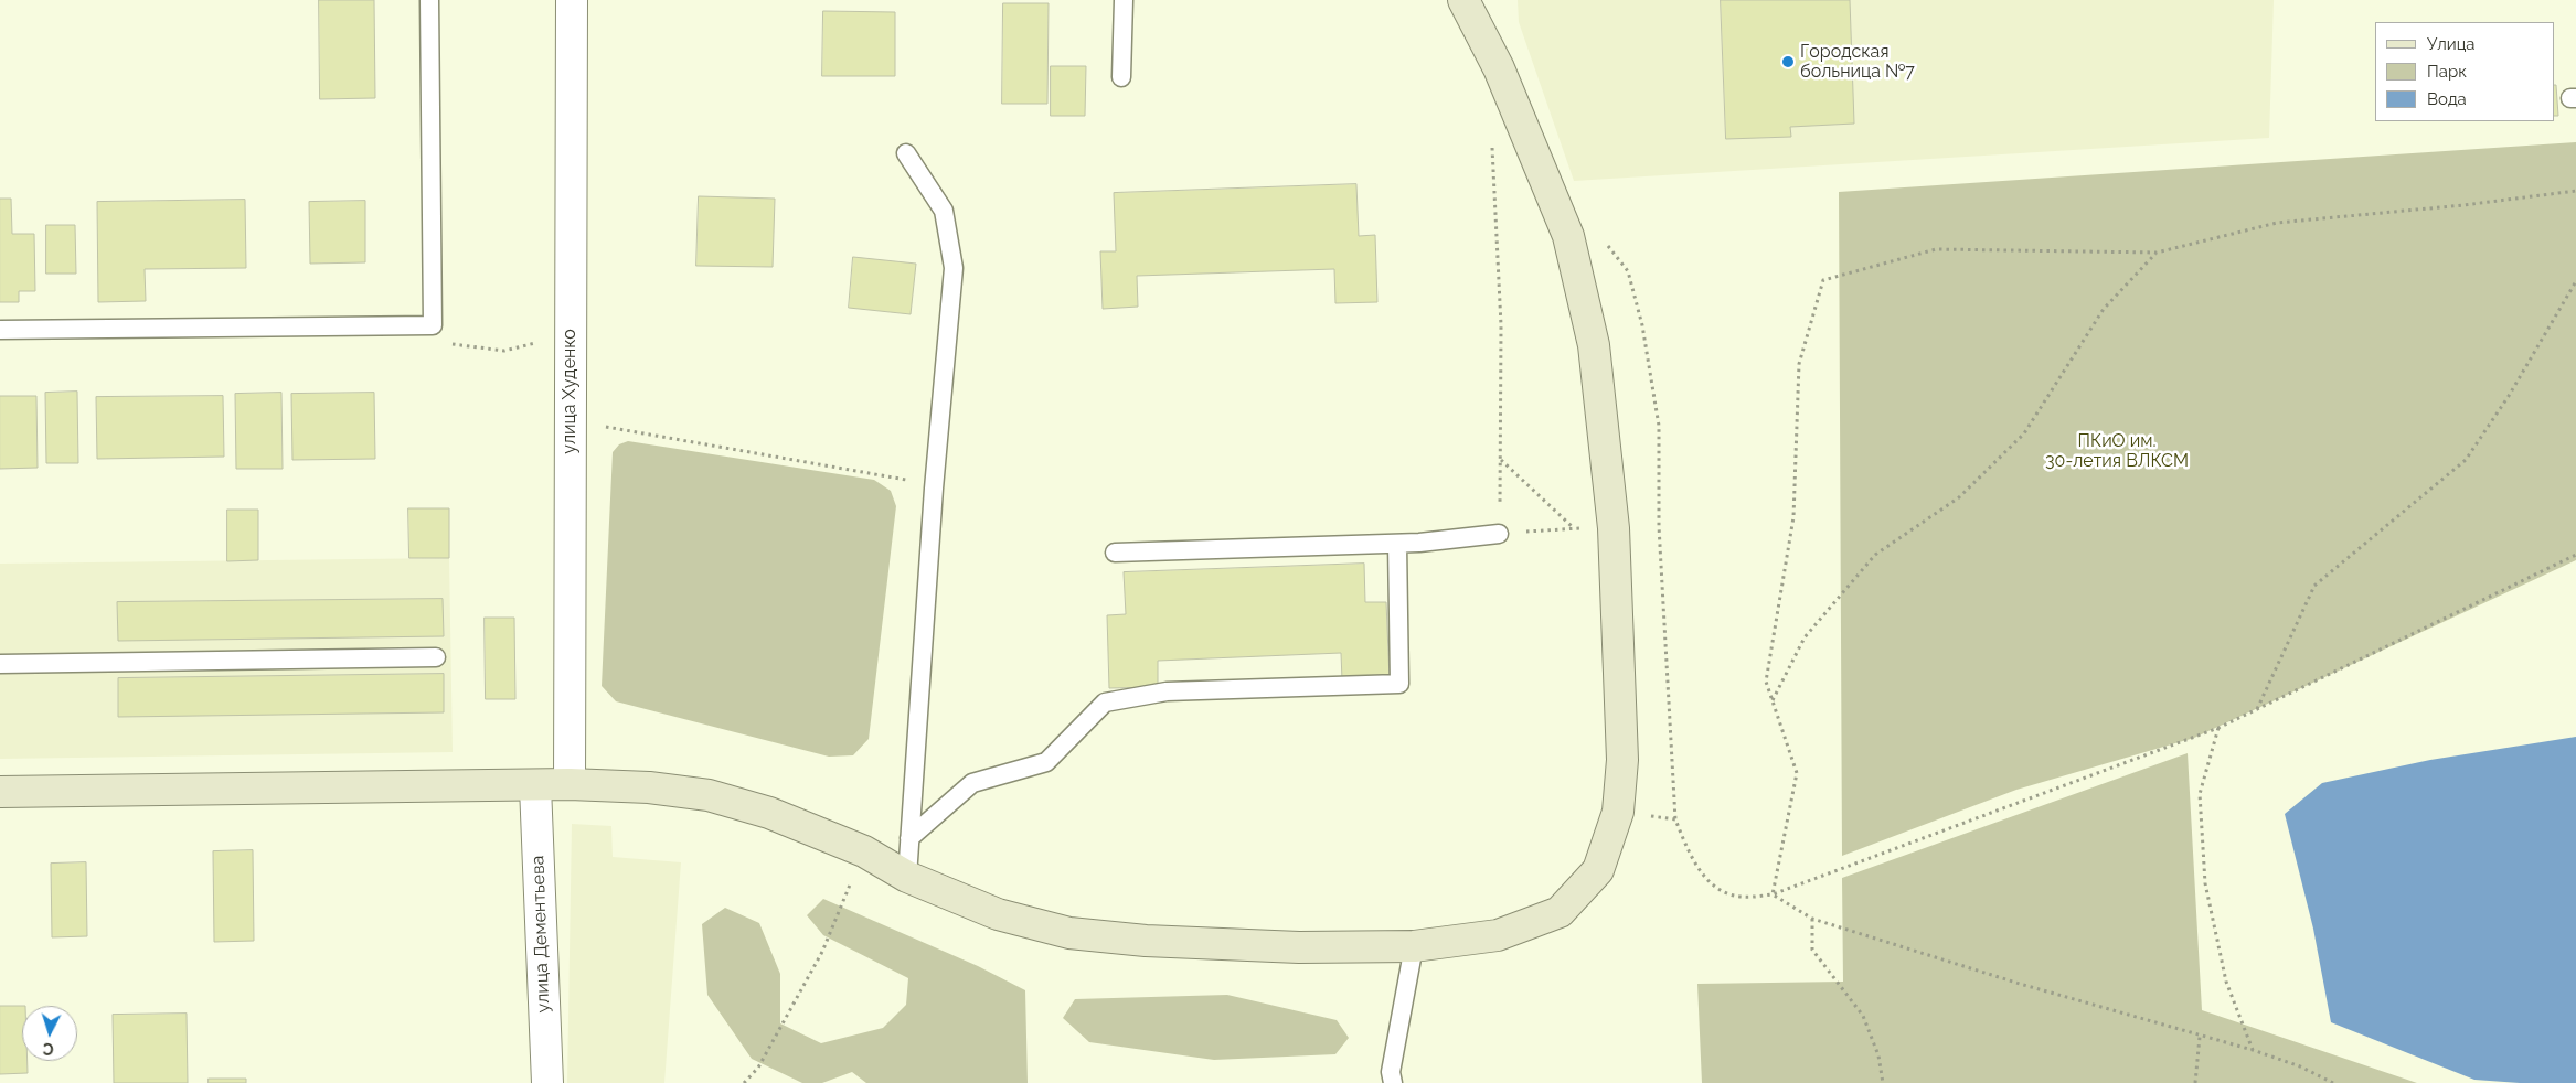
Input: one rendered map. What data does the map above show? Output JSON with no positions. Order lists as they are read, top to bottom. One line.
{"streets":{"street":["улица Худенко","улица Дементьева"]},"parks":["ПКиО им. 30-летия ВЛКСМ"],"places":["Городская больница №7"],"legend":["Улица","Парк","Вода"],"north":"bottom"}
